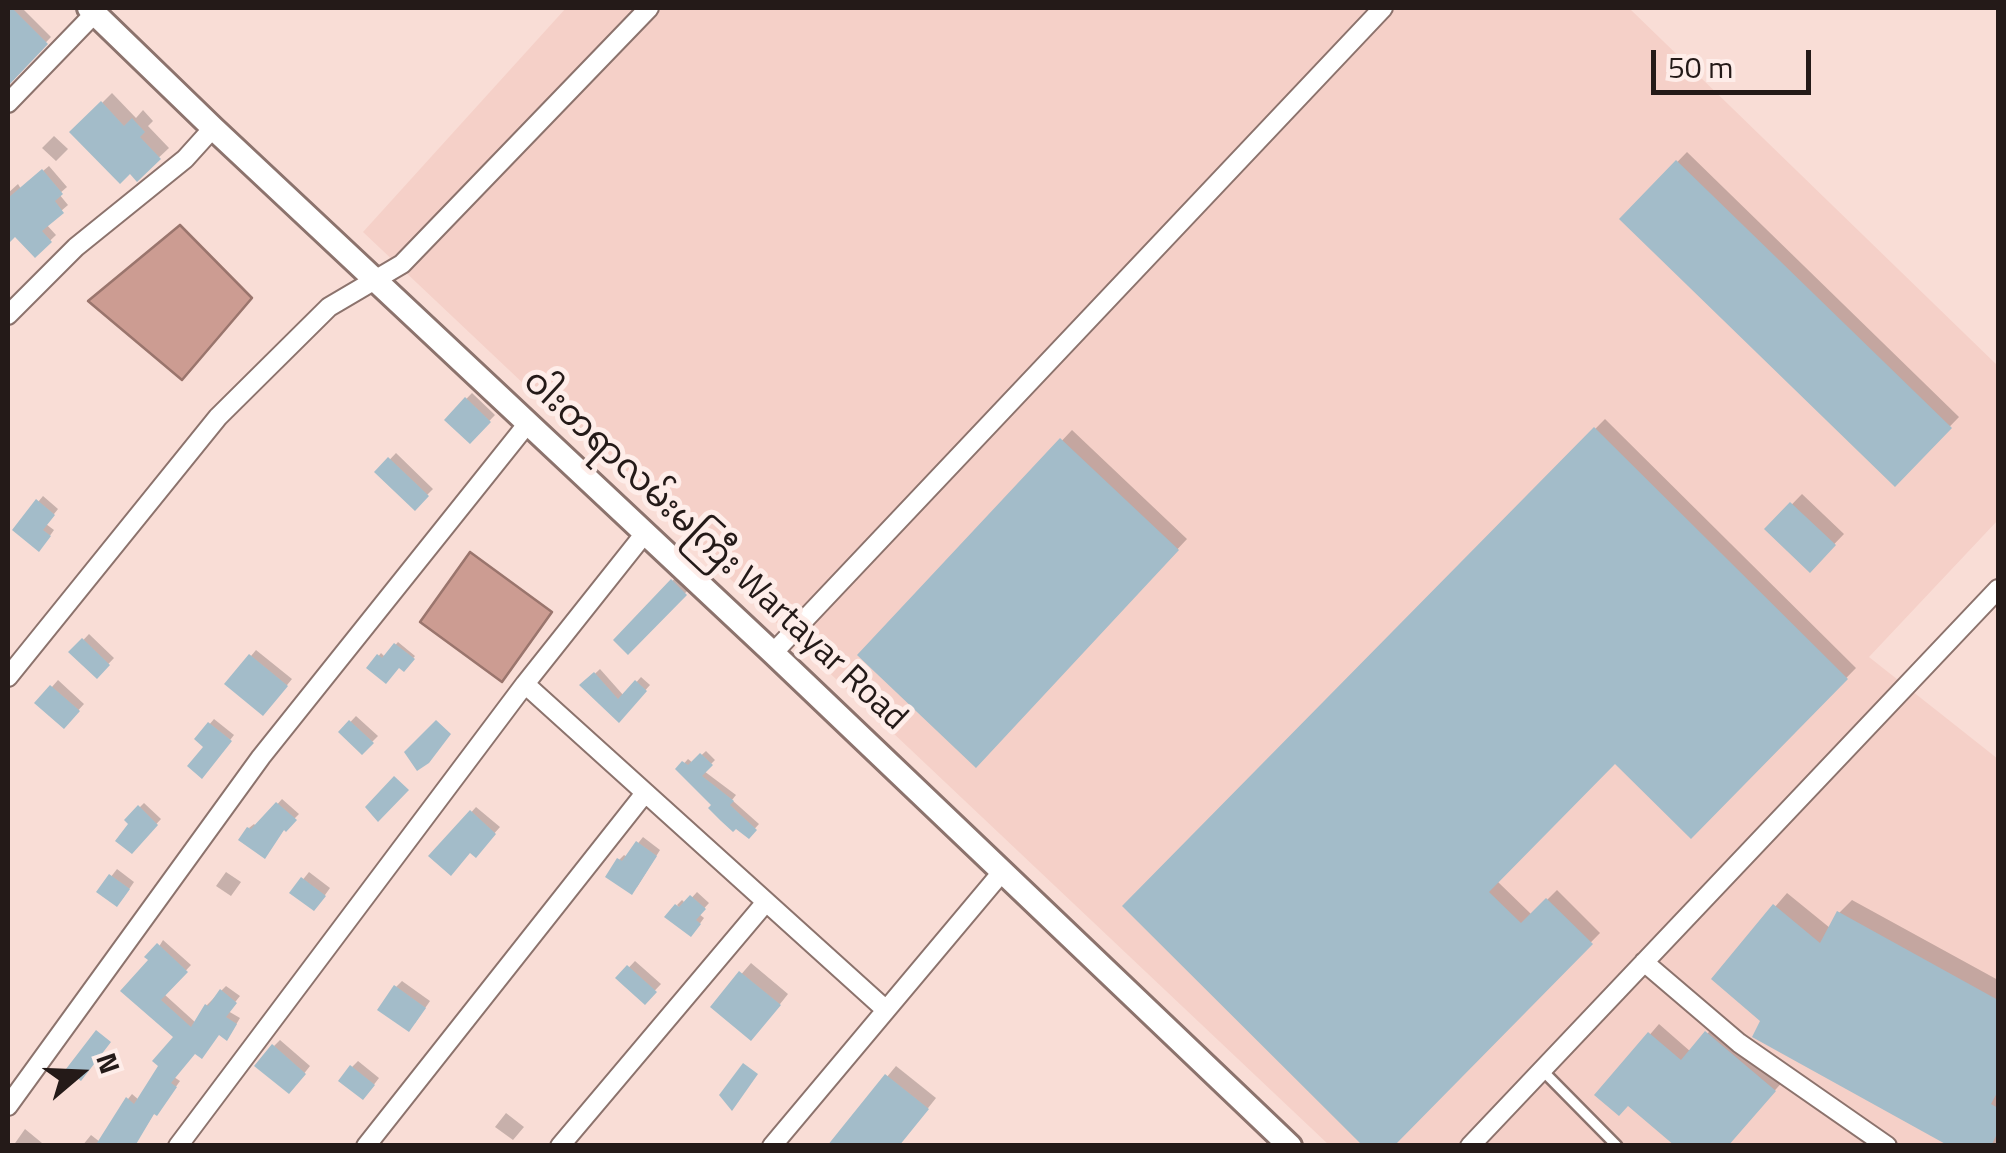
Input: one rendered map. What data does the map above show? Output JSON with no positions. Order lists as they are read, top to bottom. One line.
{"streets":{"street":["ဝါးတရာလမ်းမကြီး Wartayar Road"]},"scale_bar":"50 m","north":"right"}
